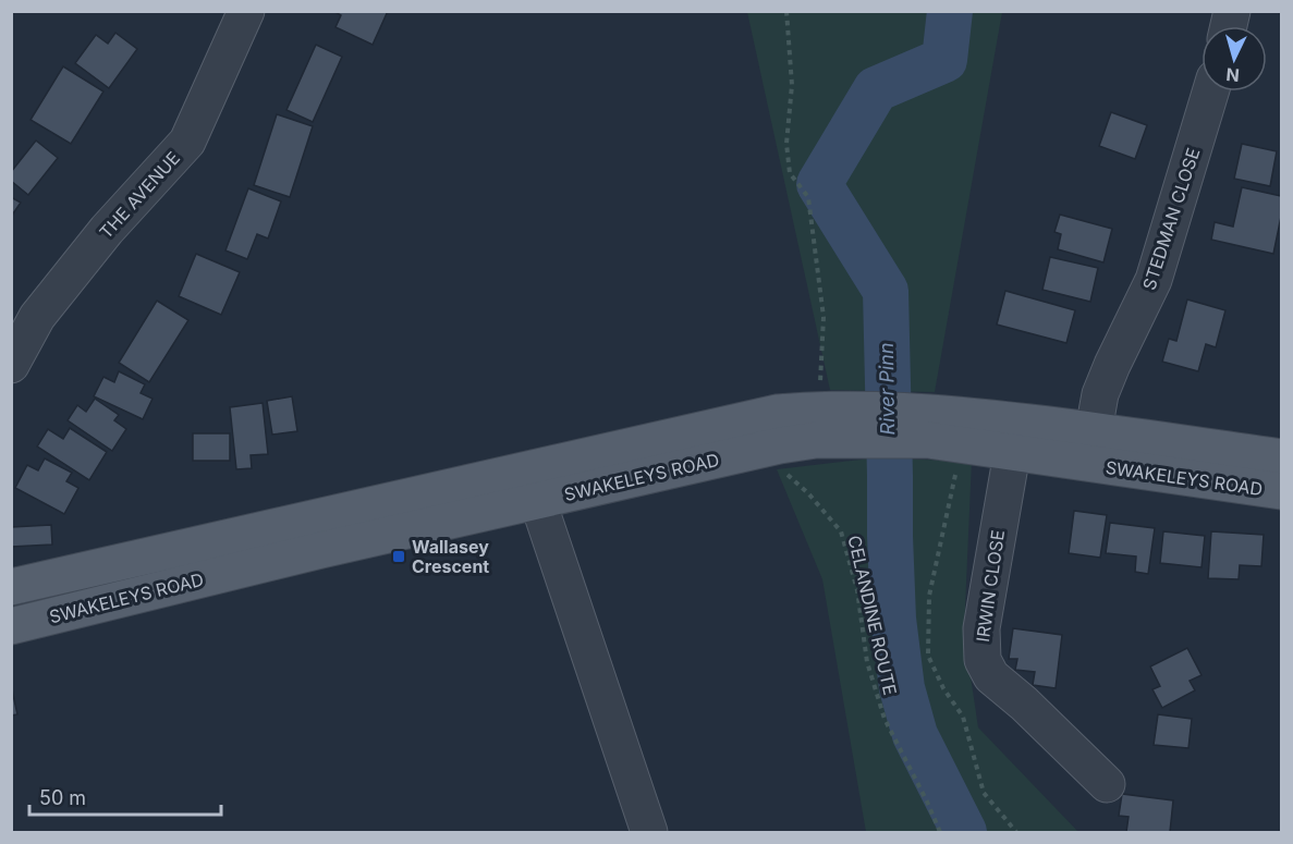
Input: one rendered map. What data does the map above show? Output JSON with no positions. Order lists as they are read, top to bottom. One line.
{"streets":{"main road":["SWAKELEYS ROAD"],"street":["THE AVENUE","STEDMAN CLOSE","IRWIN CLOSE"],"path":["CELANDINE ROUTE"]},"crossings":[["STEDMAN CLOSE","SWAKELEYS ROAD"],["SWAKELEYS ROAD","IRWIN CLOSE"],["SWAKELEYS ROAD","CELANDINE ROUTE"]],"water":["River Pinn"],"places":{"transit":["Wallasey Crescent"]},"scale_bar":"50 m","north":"bottom"}
